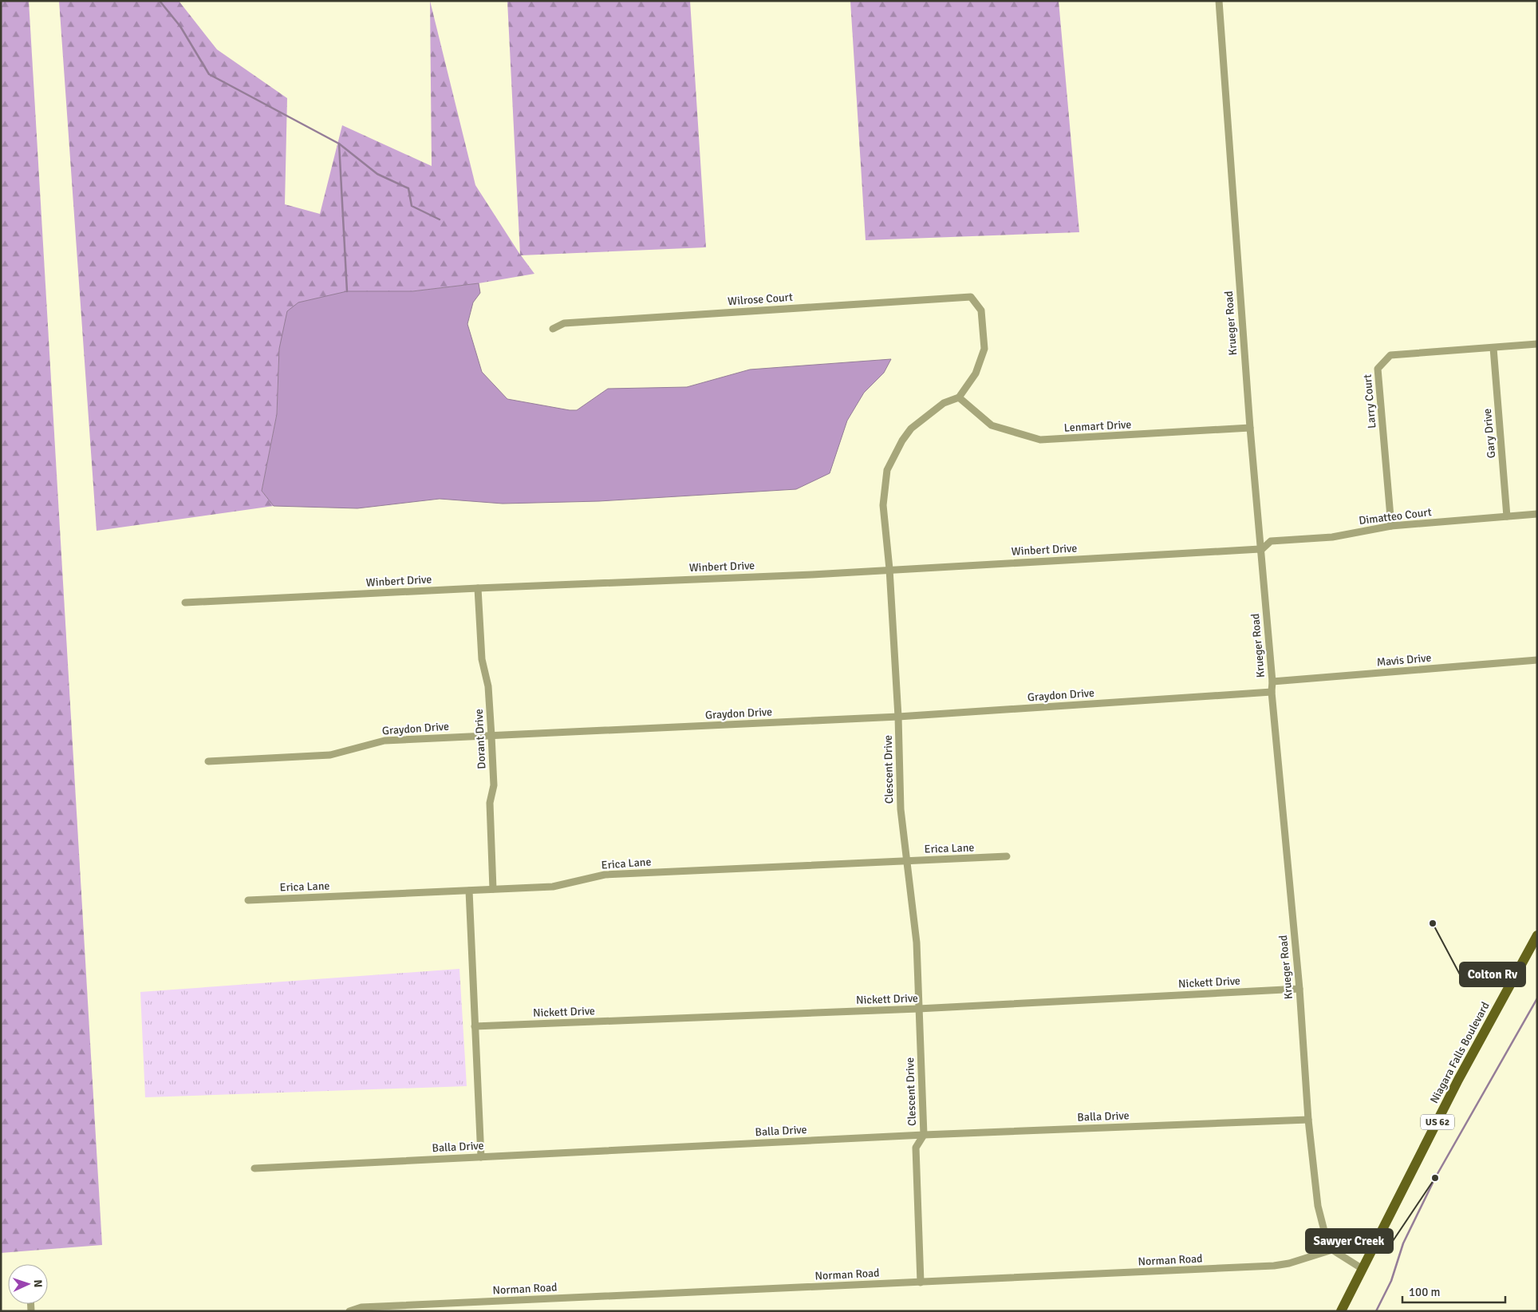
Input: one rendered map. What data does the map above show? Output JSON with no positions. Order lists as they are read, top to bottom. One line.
{"streets":{"main road":["Niagara Falls Boulevard","US 62"],"street":["Wilrose Court","Krueger Road","Larry Court","Lenmart Drive","Gary Drive","Dimatteo Court","Winbert Drive","Mavis Drive","Graydon Drive","Dorant Drive","Clescent Drive","Erica Lane","Nickett Drive","Balla Drive","Norman Road"]},"crossings":[["Wilrose Court","Lenmart Drive"],["Wilrose Court","Clescent Drive"],["Krueger Road","Lenmart Drive"],["Krueger Road","Dimatteo Court"],["Krueger Road","Winbert Drive"],["Krueger Road","Mavis Drive"],["Krueger Road","Graydon Drive"],["Krueger Road","Nickett Drive"],["Krueger Road","Balla Drive"],["Krueger Road","Norman Road"],["Larry Court","Gary Drive"],["Larry Court","Dimatteo Court"],["Lenmart Drive","Clescent Drive"],["Gary Drive","Dimatteo Court"],["Dimatteo Court","Winbert Drive"],["Winbert Drive","Dorant Drive"],["Winbert Drive","Clescent Drive"],["Graydon Drive","Dorant Drive"],["Graydon Drive","Clescent Drive"],["Dorant Drive","Erica Lane"],["Clescent Drive","Erica Lane"],["Clescent Drive","Nickett Drive"],["Clescent Drive","Balla Drive"],["Clescent Drive","Norman Road"]],"places":["Colton Rv","Sawyer Creek"],"scale_bar":"100 m","north":"right"}
